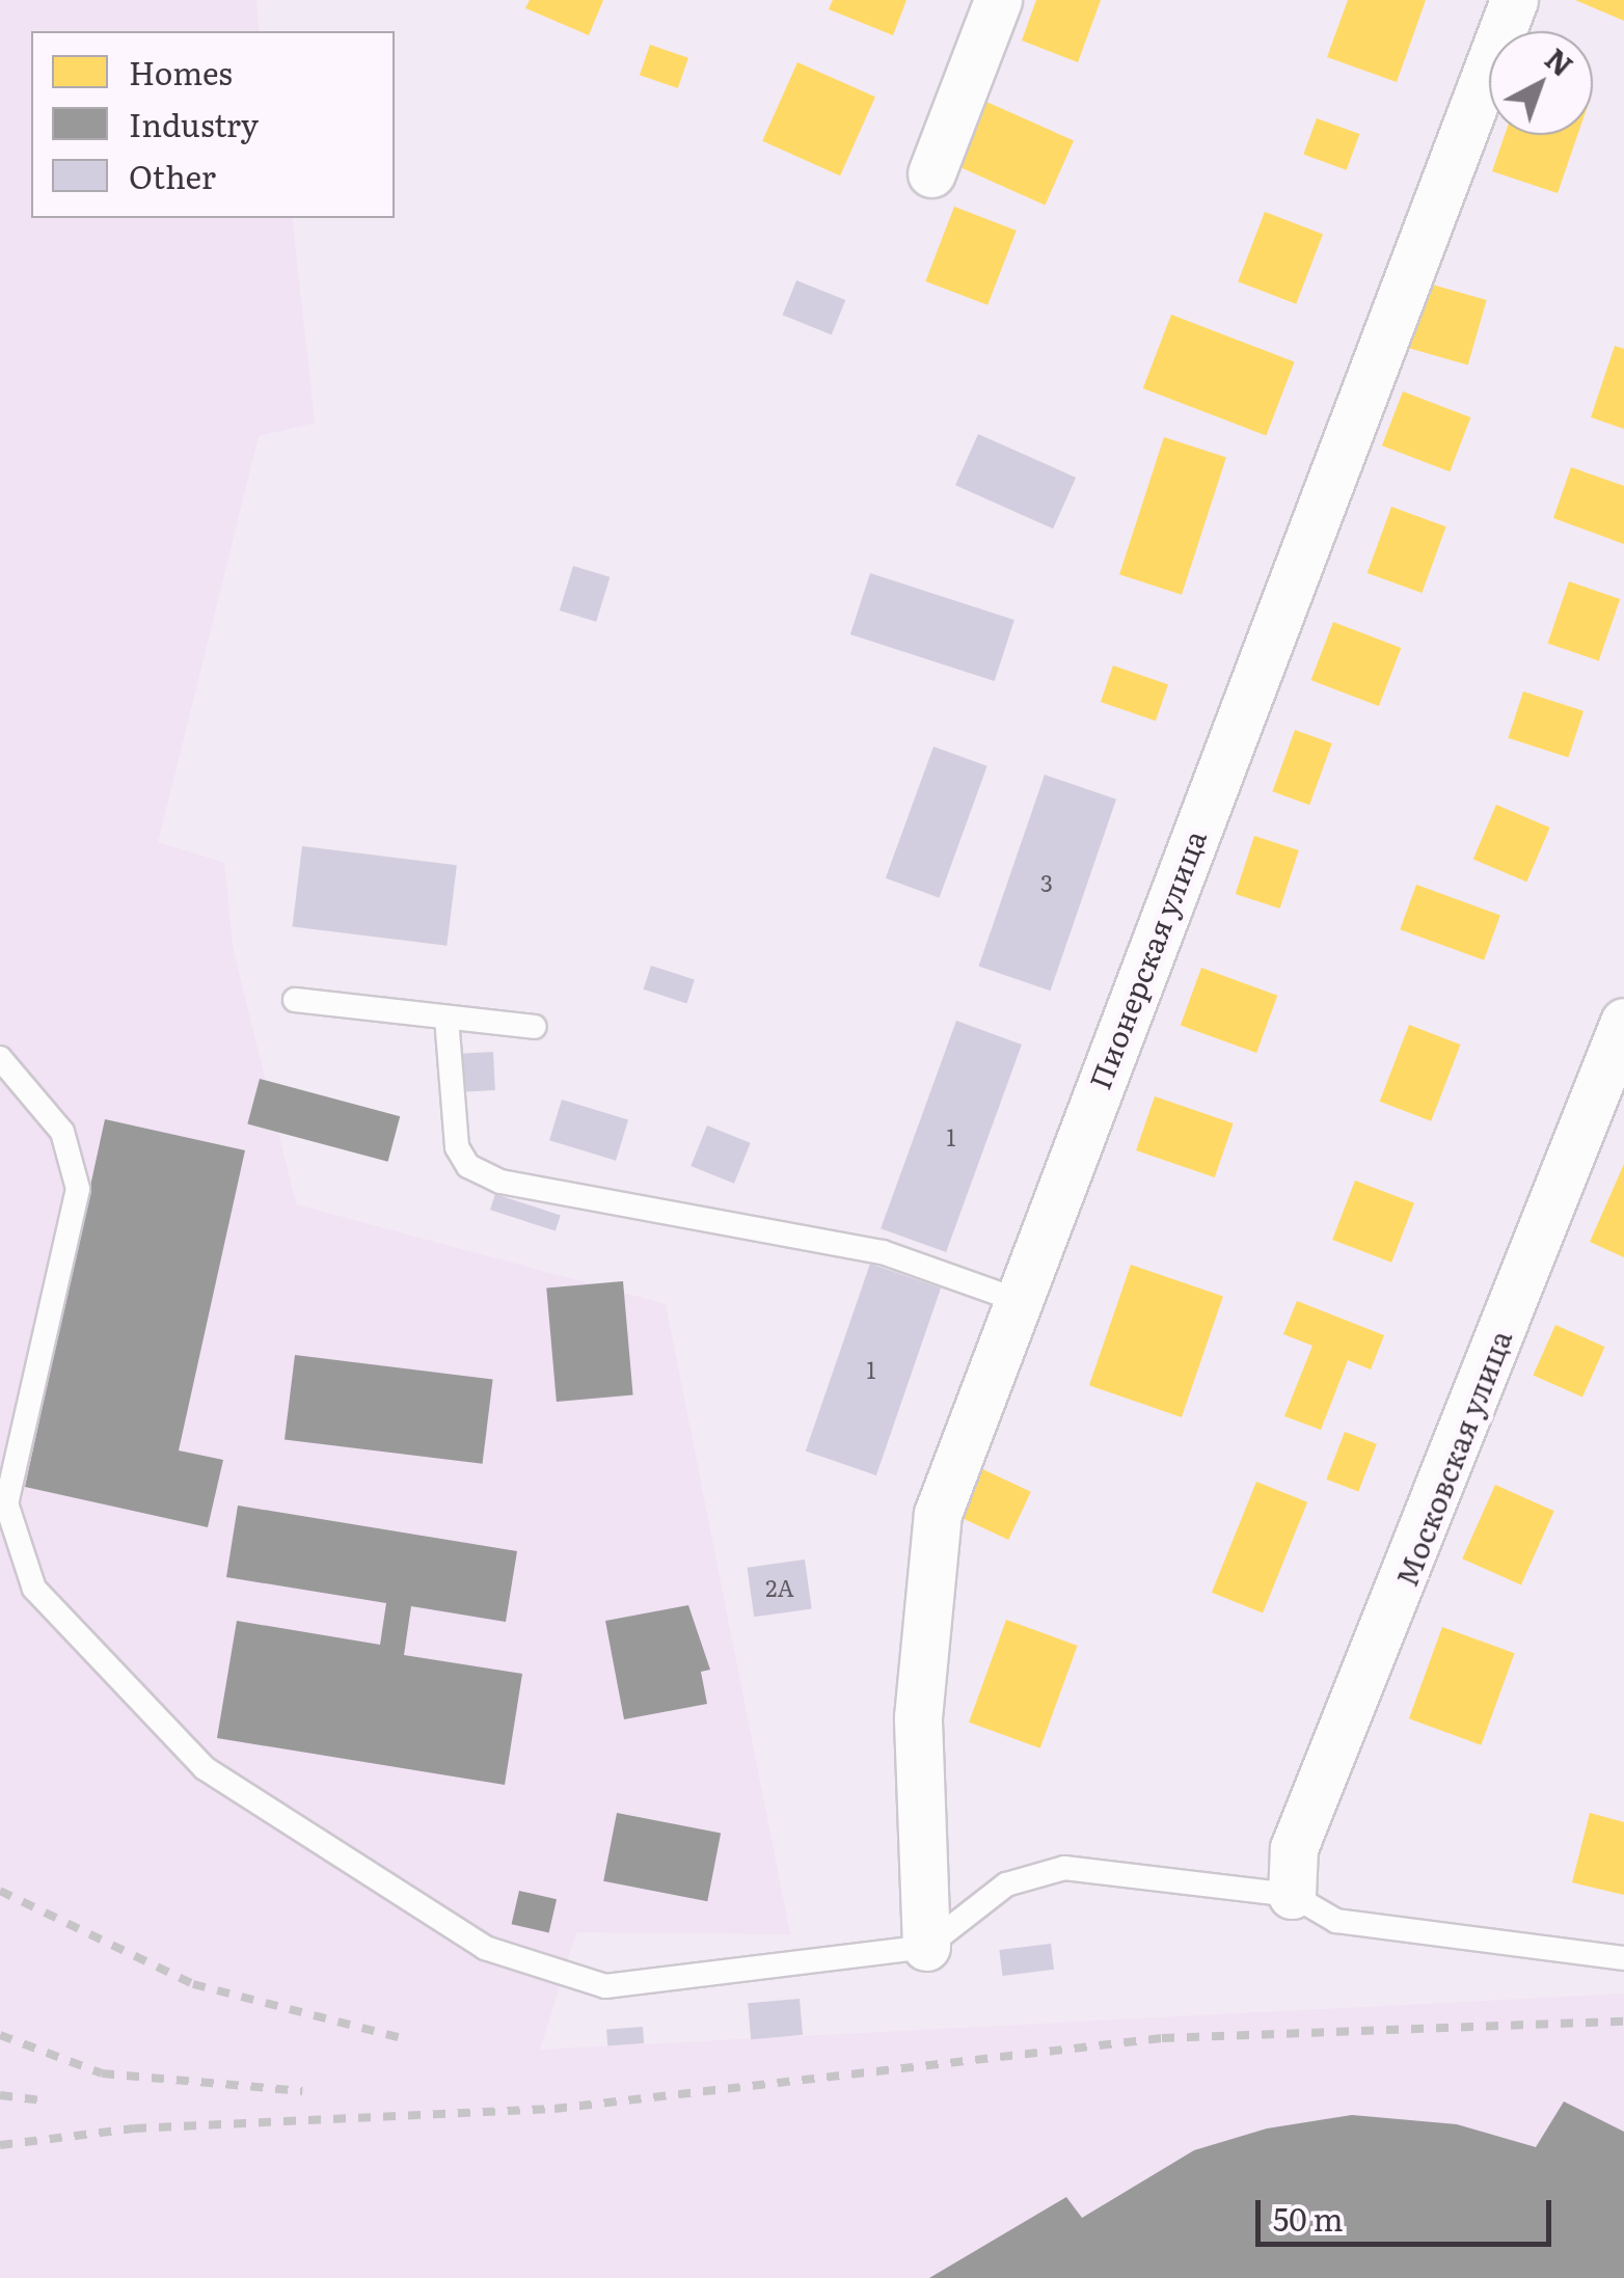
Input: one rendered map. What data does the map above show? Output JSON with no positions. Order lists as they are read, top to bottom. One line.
{"streets":{"street":["Пионерская улица","Московская улица"]},"house_numbers":["3","1","1","2А"],"legend":["Homes","Industry","Other"],"scale_bar":"50 m","north":"top right"}
